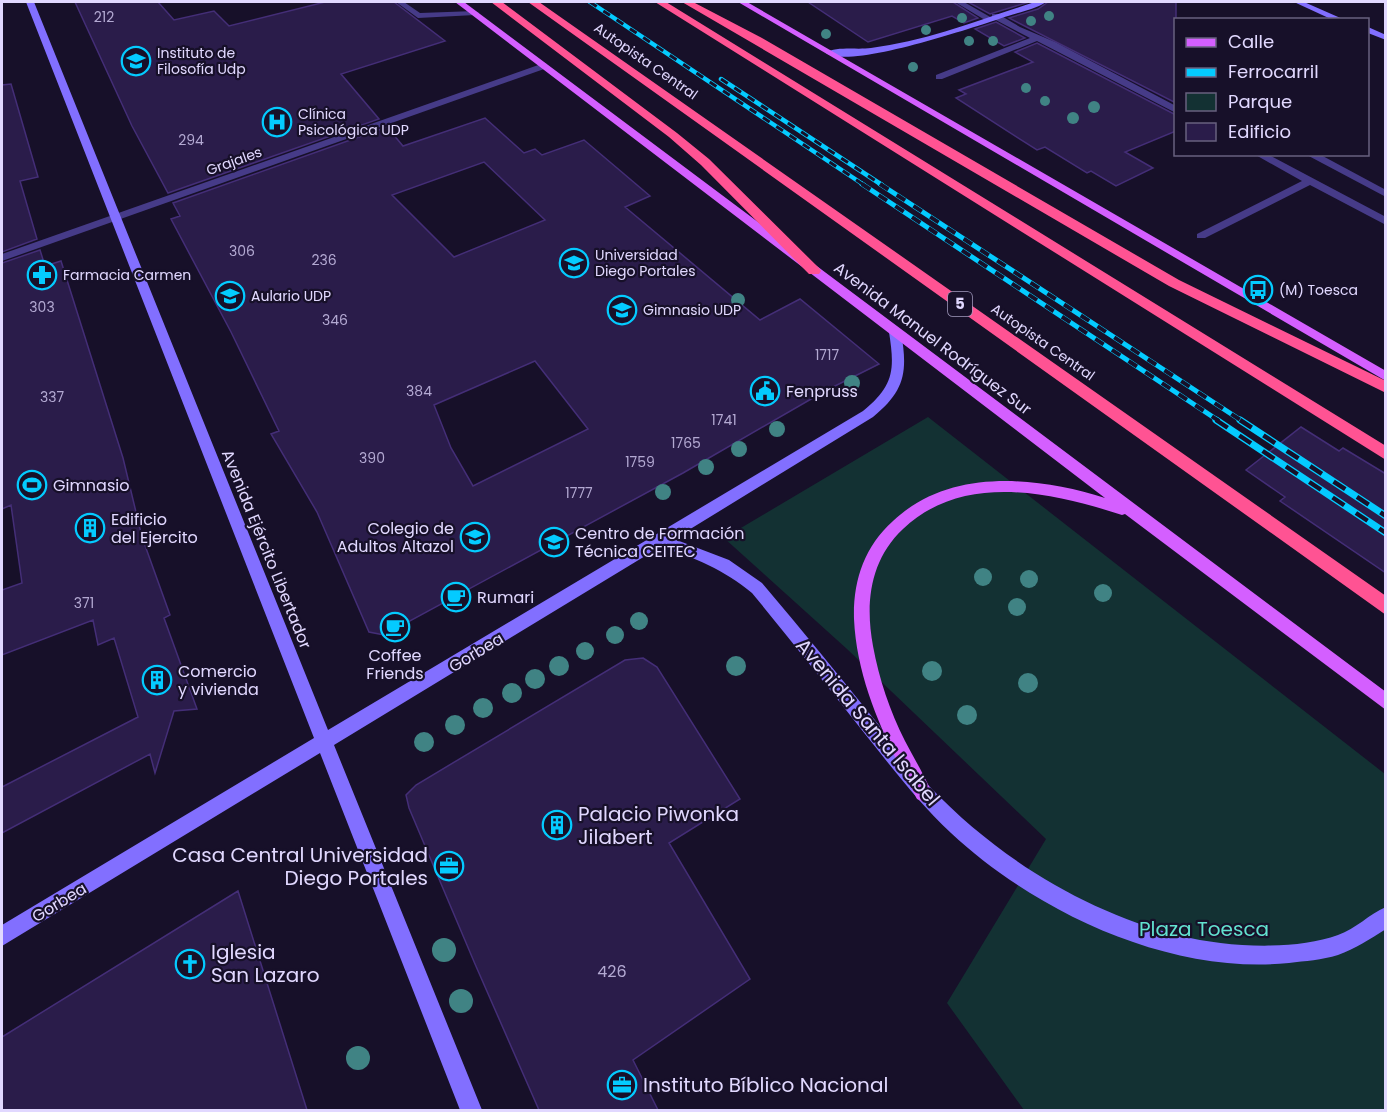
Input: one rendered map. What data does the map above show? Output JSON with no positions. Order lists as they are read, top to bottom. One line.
{"streets":{"highway":["Autopista Central","5"],"main road":["Avenida Manuel Rodríguez Sur"],"street":["Grajales","Avenida Ejército Libertador","Gorbea","Avenida Santa Isabel"]},"crossings":[["Grajales","Avenida Manuel Rodríguez Sur"],["Grajales","Avenida Ejército Libertador"],["Avenida Manuel Rodríguez Sur","Gorbea"],["Avenida Ejército Libertador","Gorbea"],["Gorbea","Avenida Santa Isabel"]],"parks":["Plaza Toesca"],"places":{"school or university":["Instituto de Filosofía Udp","Universidad Diego Portales","Aulario UDP","Gimnasio UDP","Colegio de Adultos Altazol","Centro de Formación Técnica CEITEC"],"hospital":["Clínica Psicológica UDP"],"pharmacy":["Farmacia Carmen"],"bus stop":["(M) Toesca"],"public building":["Fenpruss"],"sports":["Gimnasio"],"building":["Edificio del Ejercito","Comercio y vivienda","Palacio Piwonka Jilabert"],"cafe":["Rumari","Coffee Friends"],"office":["Casa Central Universidad Diego Portales","Instituto Bíblico Nacional"],"church":["Iglesia San Lazaro"]},"house_numbers":["212","294","306","236","303","346","1717","384","337","1741","1765","390","1759","1777","371","426"],"legend":["Calle","Ferrocarril","Parque","Edificio"]}
